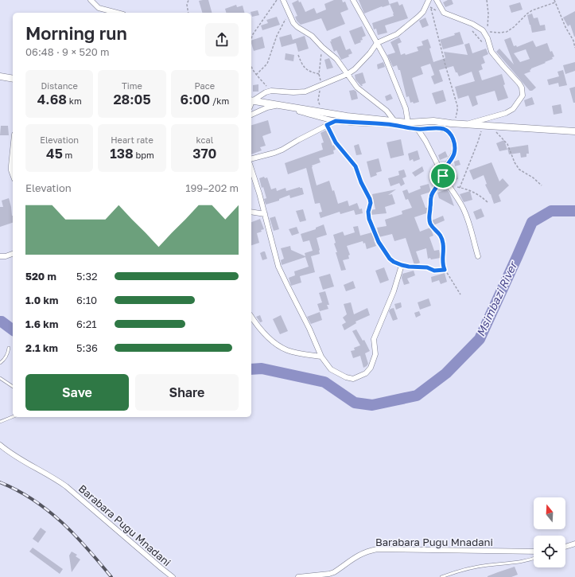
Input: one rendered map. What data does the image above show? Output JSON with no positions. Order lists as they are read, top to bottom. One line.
{"streets":{"street":["Barabara Pugu Mnadani"]},"water":["Msimbazi River"],"north":"top","page":{"heading":["Morning run","06:48 · 9 × 520 m"],"stats":[["Distance","4.68 km"],["Time","28:05"],["Pace","6:00 /km"],["Elevation","45 m"],["Heart rate","138 bpm"],["kcal","370"]],"chart":["Elevation","199–202 m"],"list":[{"name":"520 m","note":"5:32"},{"name":"1.0 km","note":"6:10"},{"name":"1.6 km","note":"6:21"},{"name":"2.1 km","note":"5:36"}],"buttons":["Save","Share"]}}
